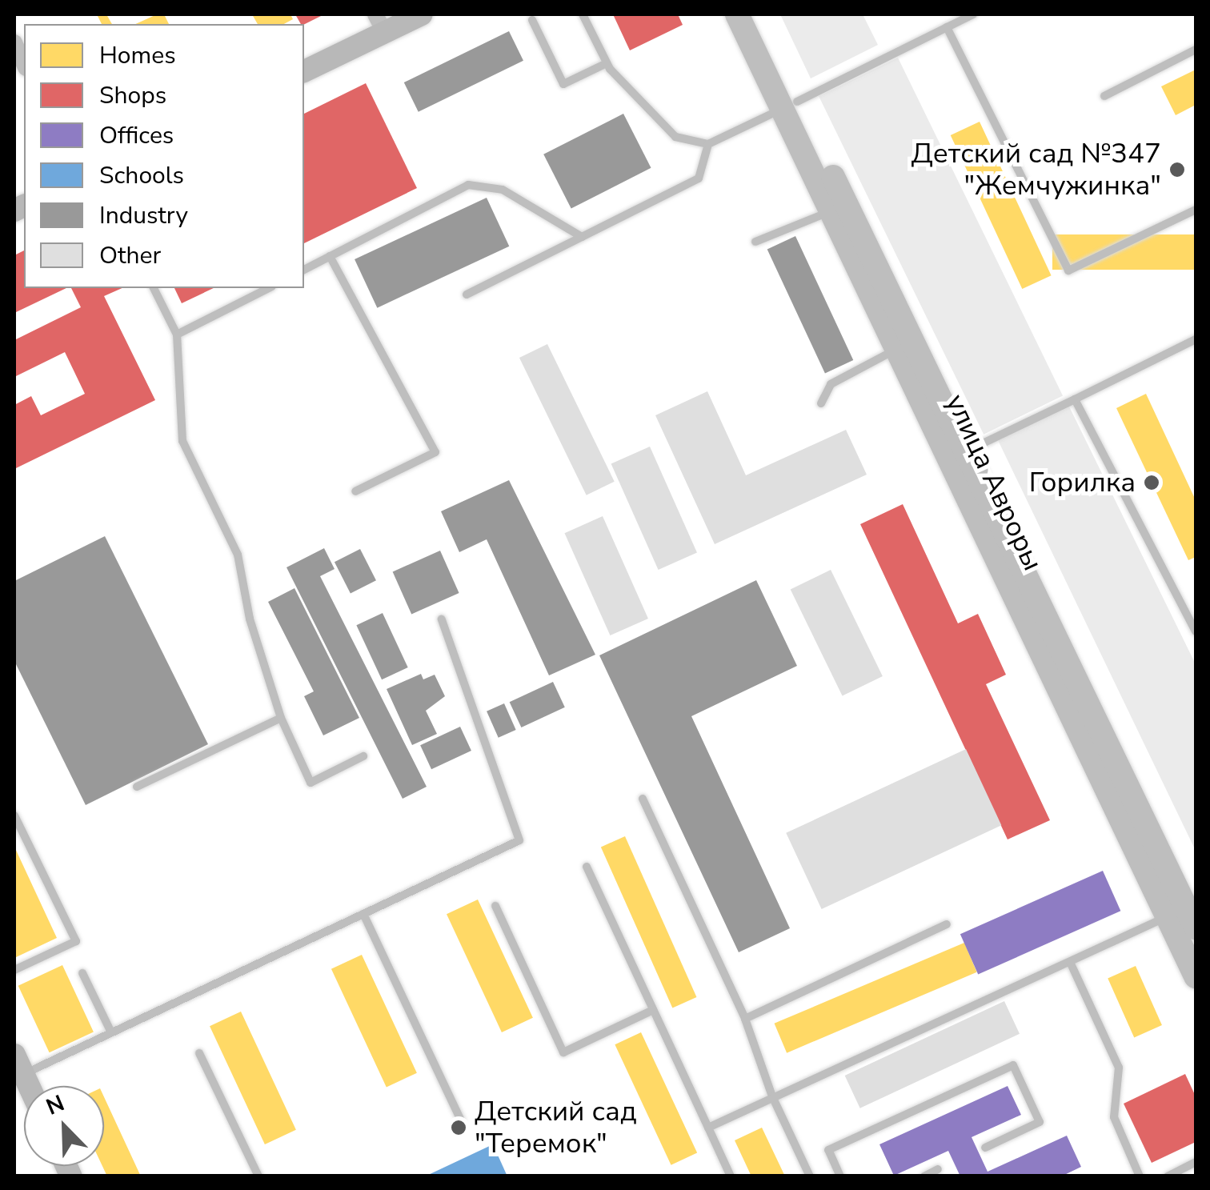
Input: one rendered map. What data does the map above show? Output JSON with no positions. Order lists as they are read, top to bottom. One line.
{"streets":{"main road":["улица Авроры"]},"places":["Детский сад №347 \"Жемчужинка\"","Горилка","Детский сад \"Теремок\""],"legend":["Homes","Shops","Offices","Schools","Industry","Other"],"north":"top left"}
